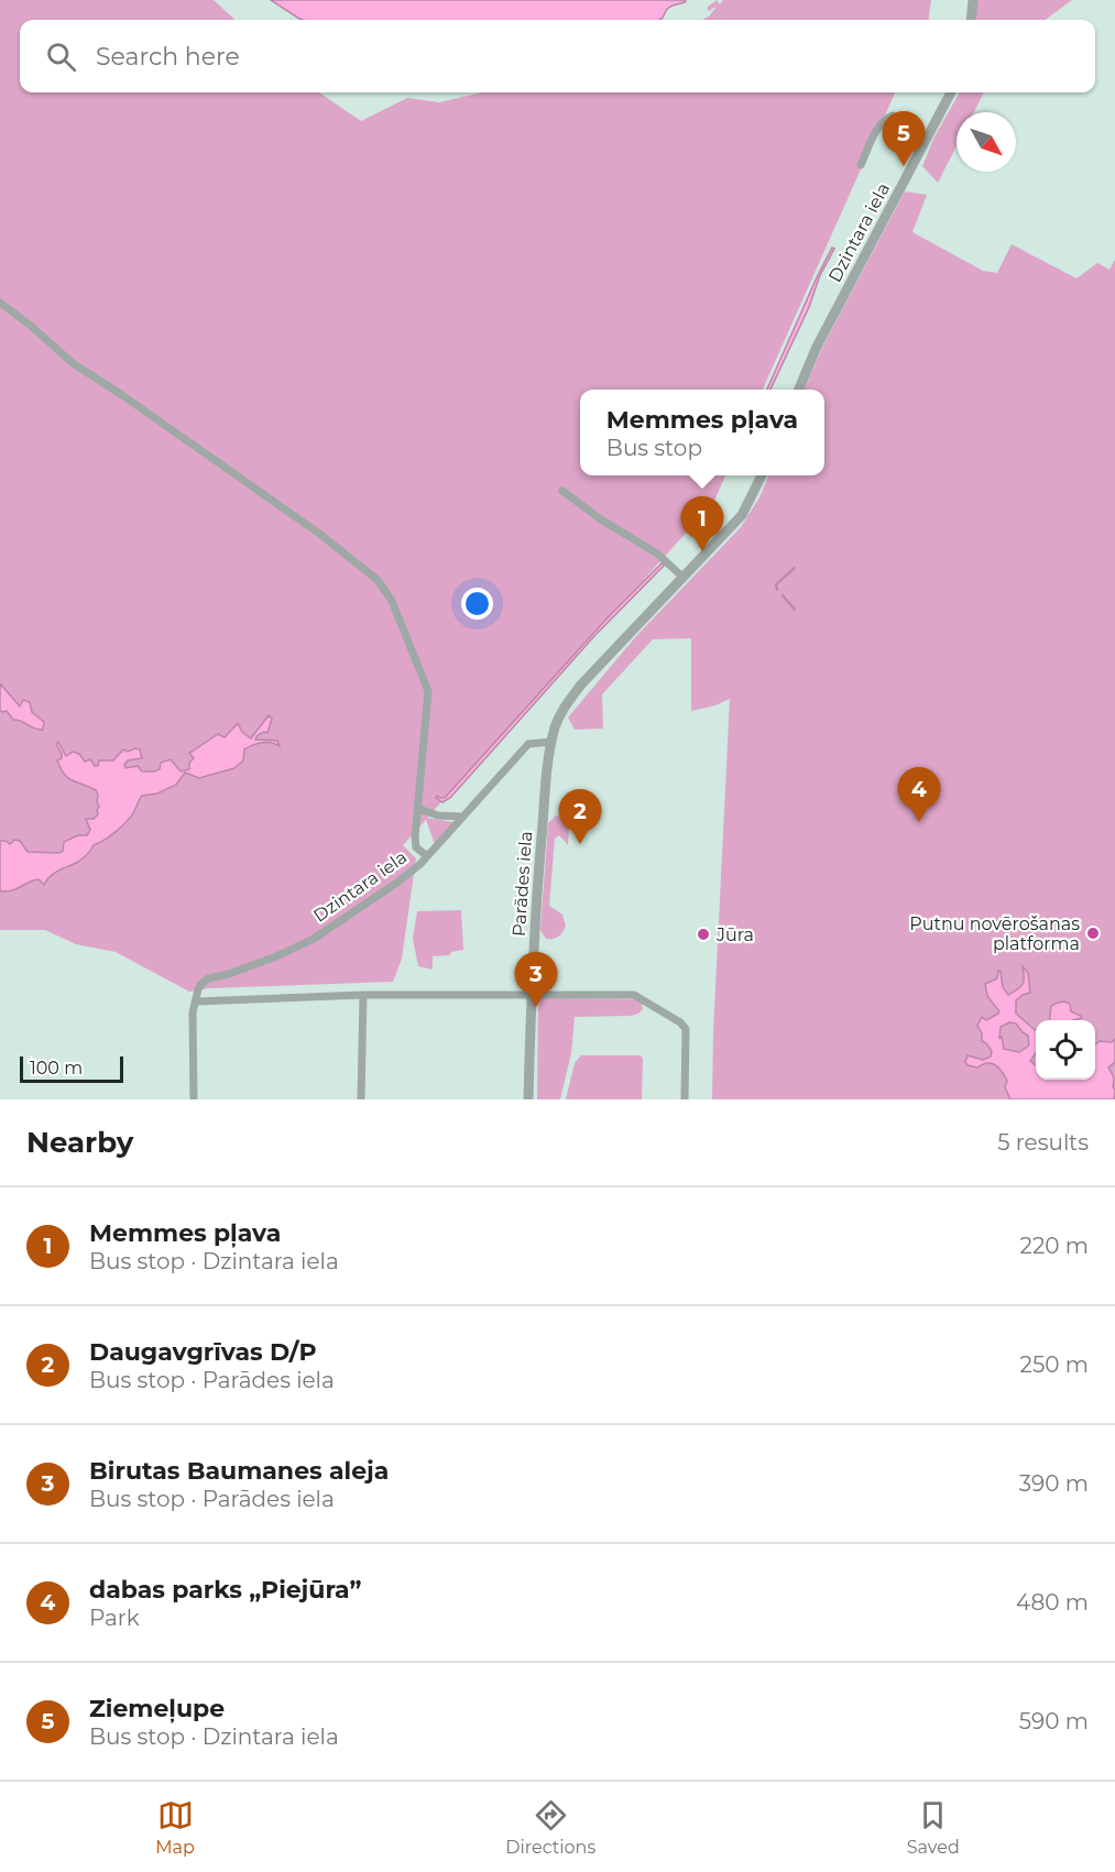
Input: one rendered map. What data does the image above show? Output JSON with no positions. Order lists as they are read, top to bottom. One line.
{"streets":{"street":["Dzintara iela","Parādes iela"]},"crossings":[["Dzintara iela","Parādes iela"]],"places":["Putnu novērošanas platforma","Jūra"],"scale_bar":"100 m","north":"bottom right","page":{"search":"Search here","pins":["5","1","4","2","3"],"popup":["Memmes pļava","Bus stop"],"scale":"100 m","heading":["Nearby","5 results"],"list":[{"mark":"1","name":"Memmes pļava","note":"Bus stop · Dzintara iela","value":"220 m"},{"mark":"2","name":"Daugavgrīvas D/P","note":"Bus stop · Parādes iela","value":"250 m"},{"mark":"3","name":"Birutas Baumanes aleja","note":"Bus stop · Parādes iela","value":"390 m"},{"mark":"4","name":"dabas parks „Piejūra”","note":"Park","value":"480 m"},{"mark":"5","name":"Ziemeļupe","note":"Bus stop · Dzintara iela","value":"590 m"}],"nav":["Map","Directions","Saved"]}}
